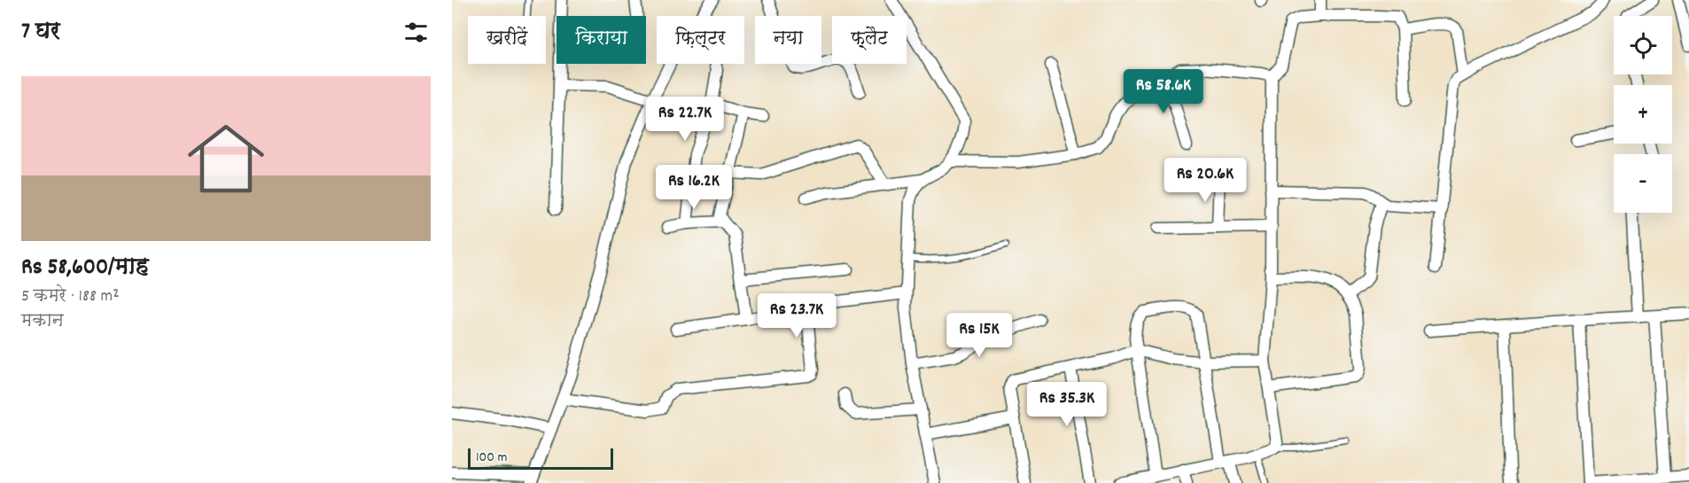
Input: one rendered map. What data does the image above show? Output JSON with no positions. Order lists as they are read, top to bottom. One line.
{"scale_bar":"100 m","page":{"heading":"7 घर","map_buttons":["+","−"],"chip":["खरीदें","किराया","फ़िल्टर","नया","फ़्लैट"],"list":[{"name":"Rs 58,600/माह","note":"5 कमरे · 188 m² · मकान"}],"price":["Rs 58.6K","Rs 22.7K","Rs 20.6K","Rs 16.2K","Rs 23.7K","Rs 15K","Rs 35.3K"],"scale":"100 m"}}
